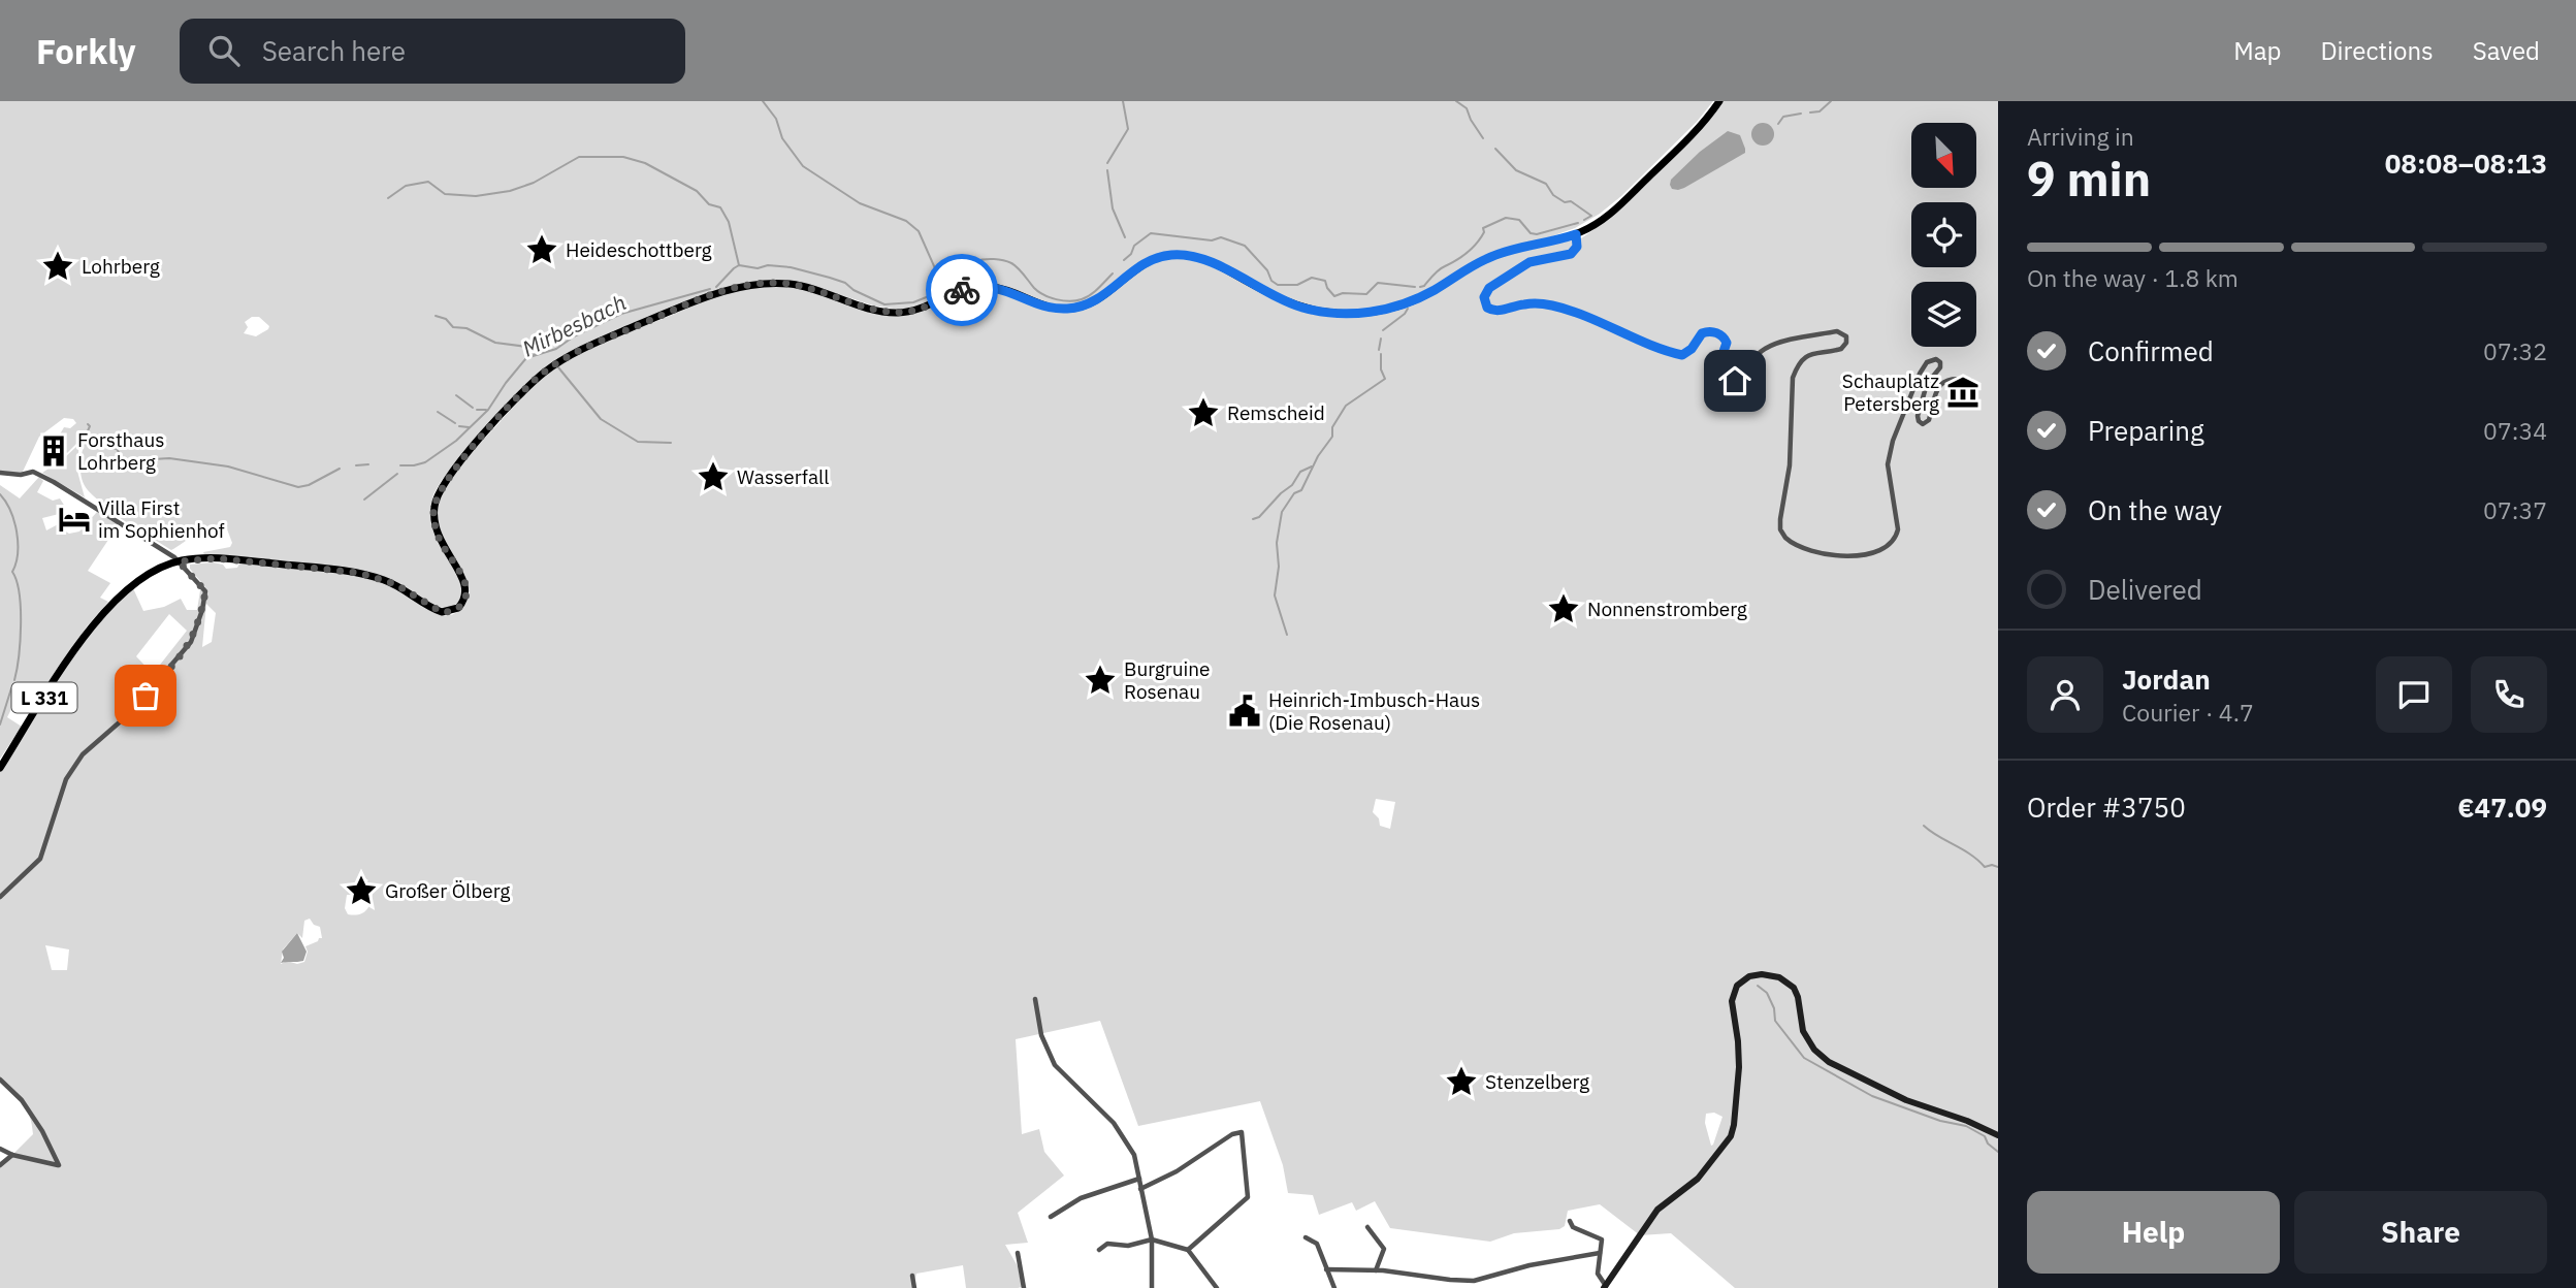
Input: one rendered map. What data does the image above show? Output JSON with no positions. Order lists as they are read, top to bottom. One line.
{"streets":{"main road":["L 331"]},"water":["Mirbesbach"],"places":{"place":["Heideschottberg","Lohrberg","Remscheid","Wasserfall","Nonnenstromberg","Burgruine Rosenau","Großer Ölberg","Stenzelberg"],"museum":["Schauplatz Petersberg"],"building":["Forsthaus Lohrberg"],"hotel":["Villa First im Sophienhof"],"public building":["Heinrich-Imbusch-Haus (Die Rosenau)"]},"north":"bottom right","page":{"header":"Forkly","search":"Search here","nav":["Map","Directions","Saved"],"heading":["9 min","Arriving in","08:08–08:13"],"panel":["Jordan","Courier · 4.7","Order #3750","€47.09"],"bar":"On the way · 1.8 km","list":[["Confirmed","07:32"],["Preparing","07:34"],["On the way","07:37"],"Delivered"],"buttons":["Help","Share"]}}
